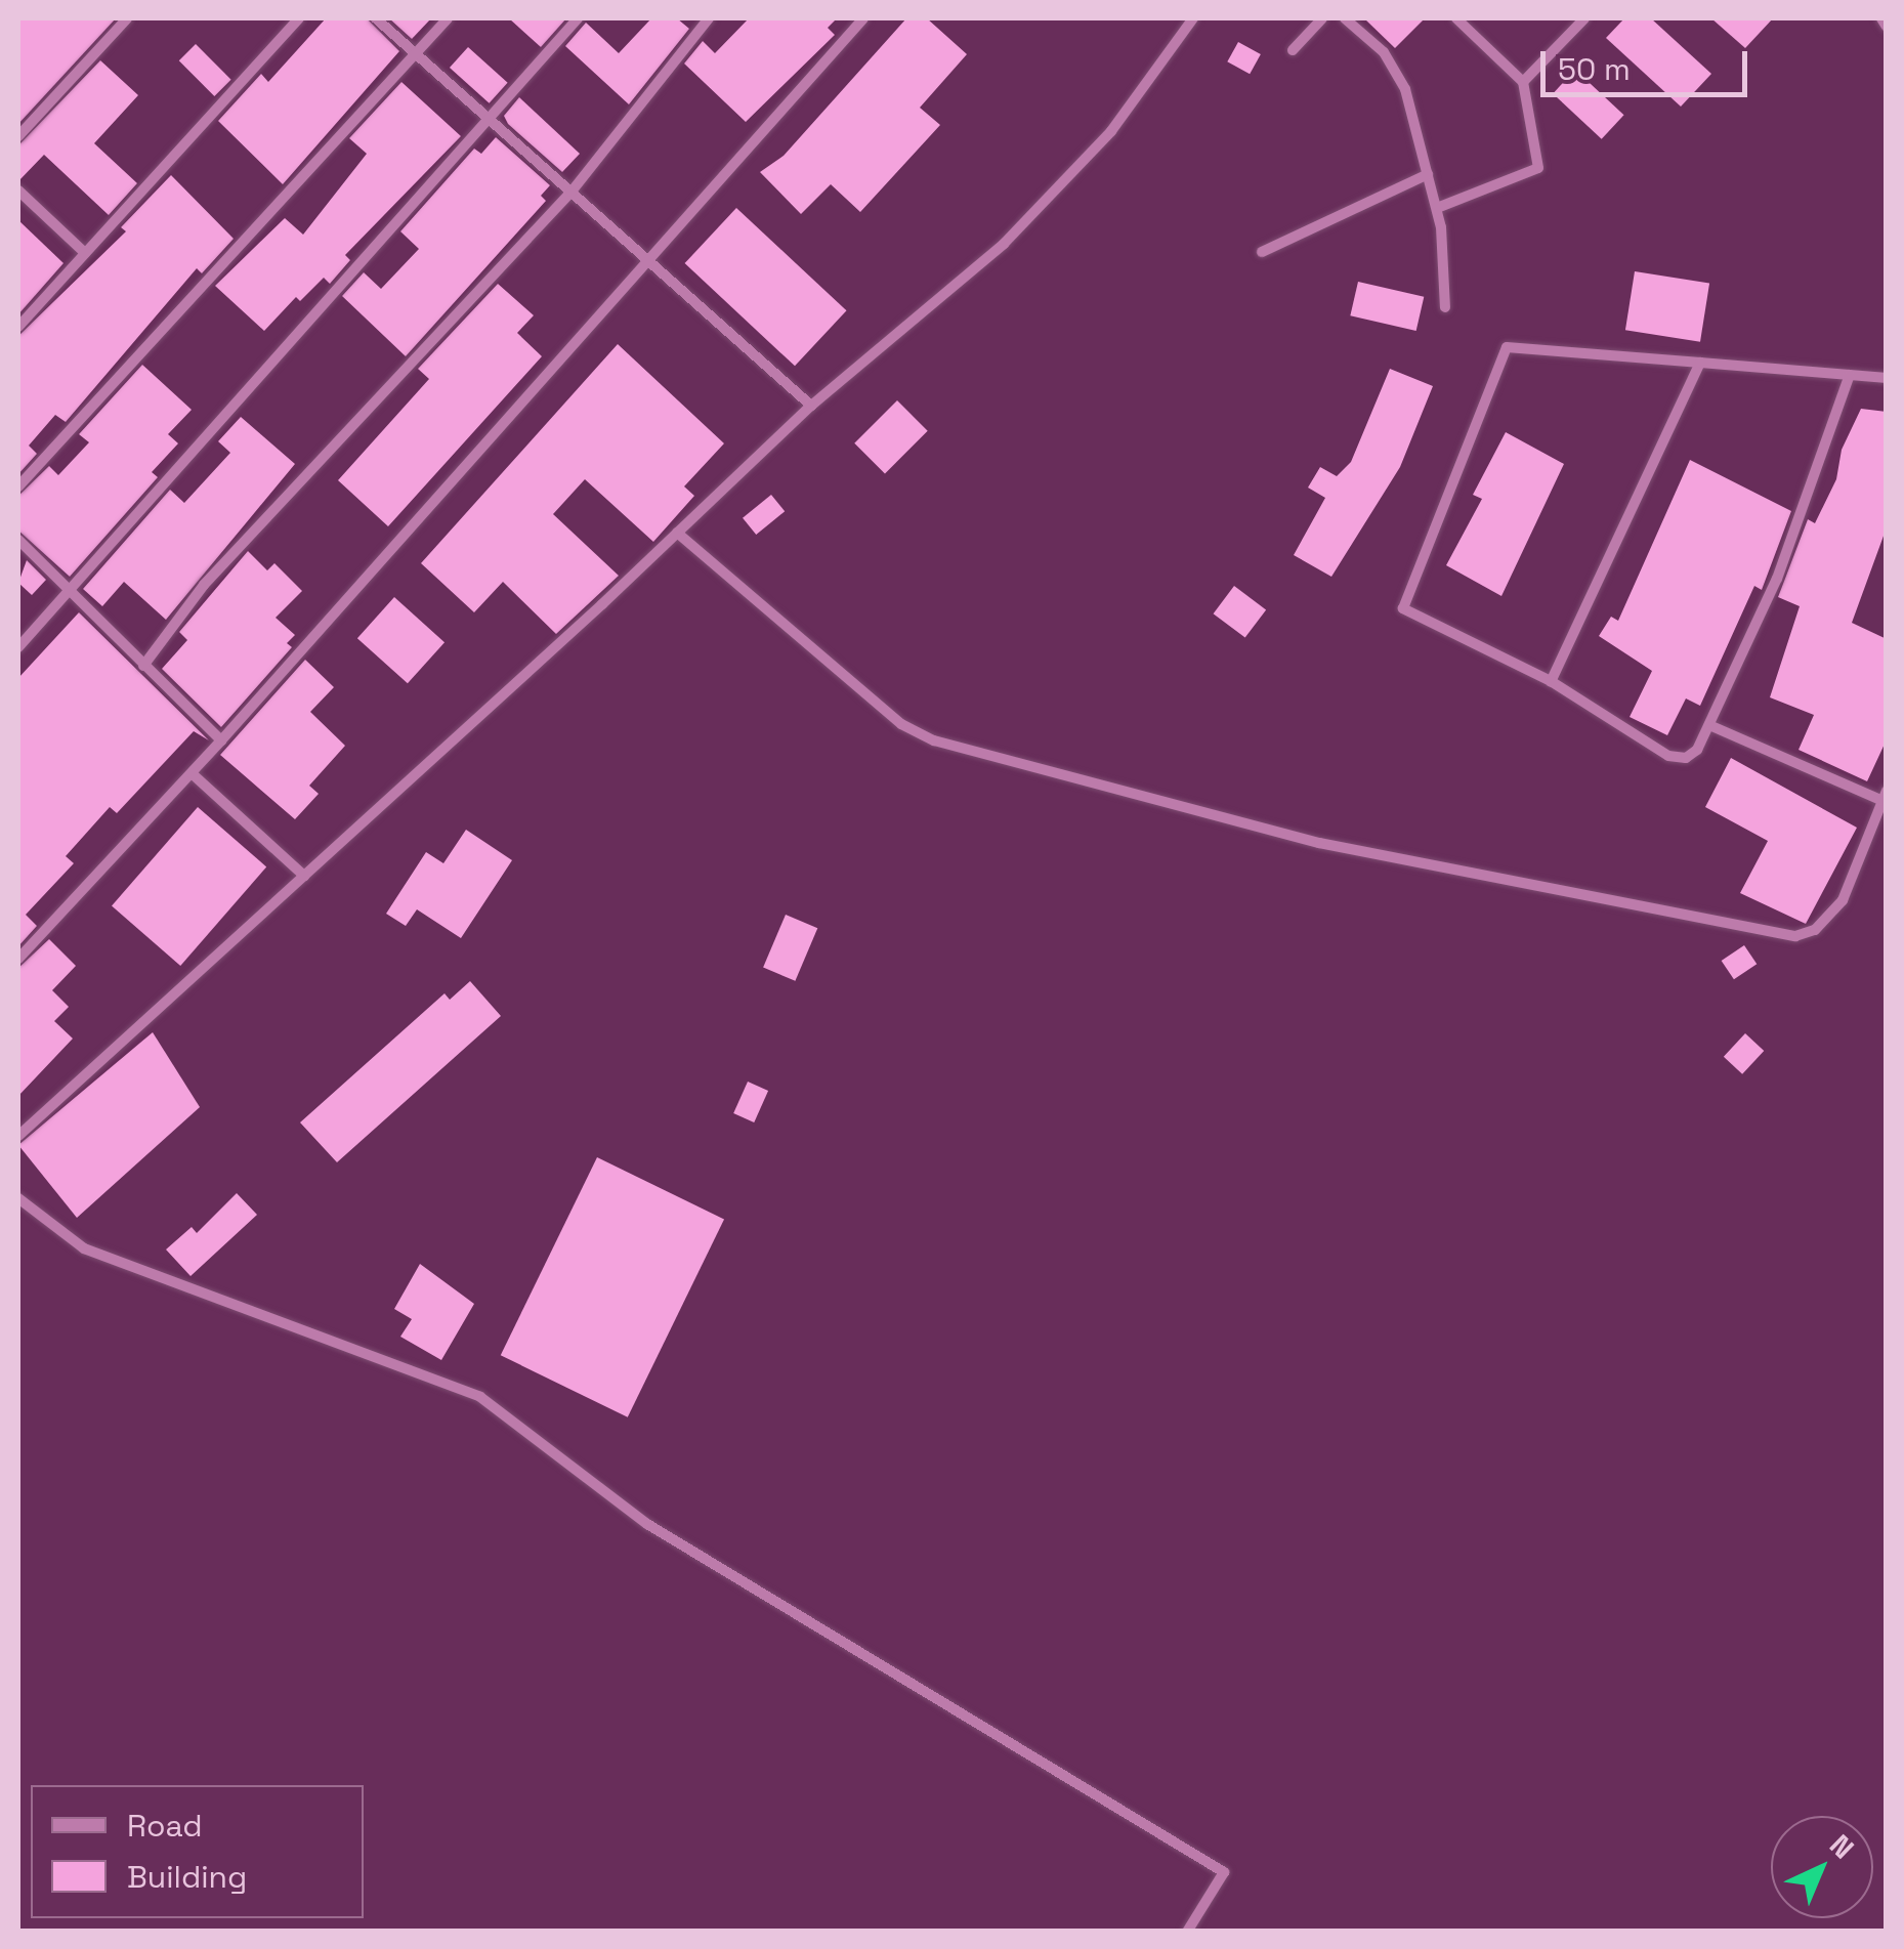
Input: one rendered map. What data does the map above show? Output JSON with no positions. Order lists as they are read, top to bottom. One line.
{"legend":["Road","Building"],"scale_bar":"50 m","north":"top right"}
